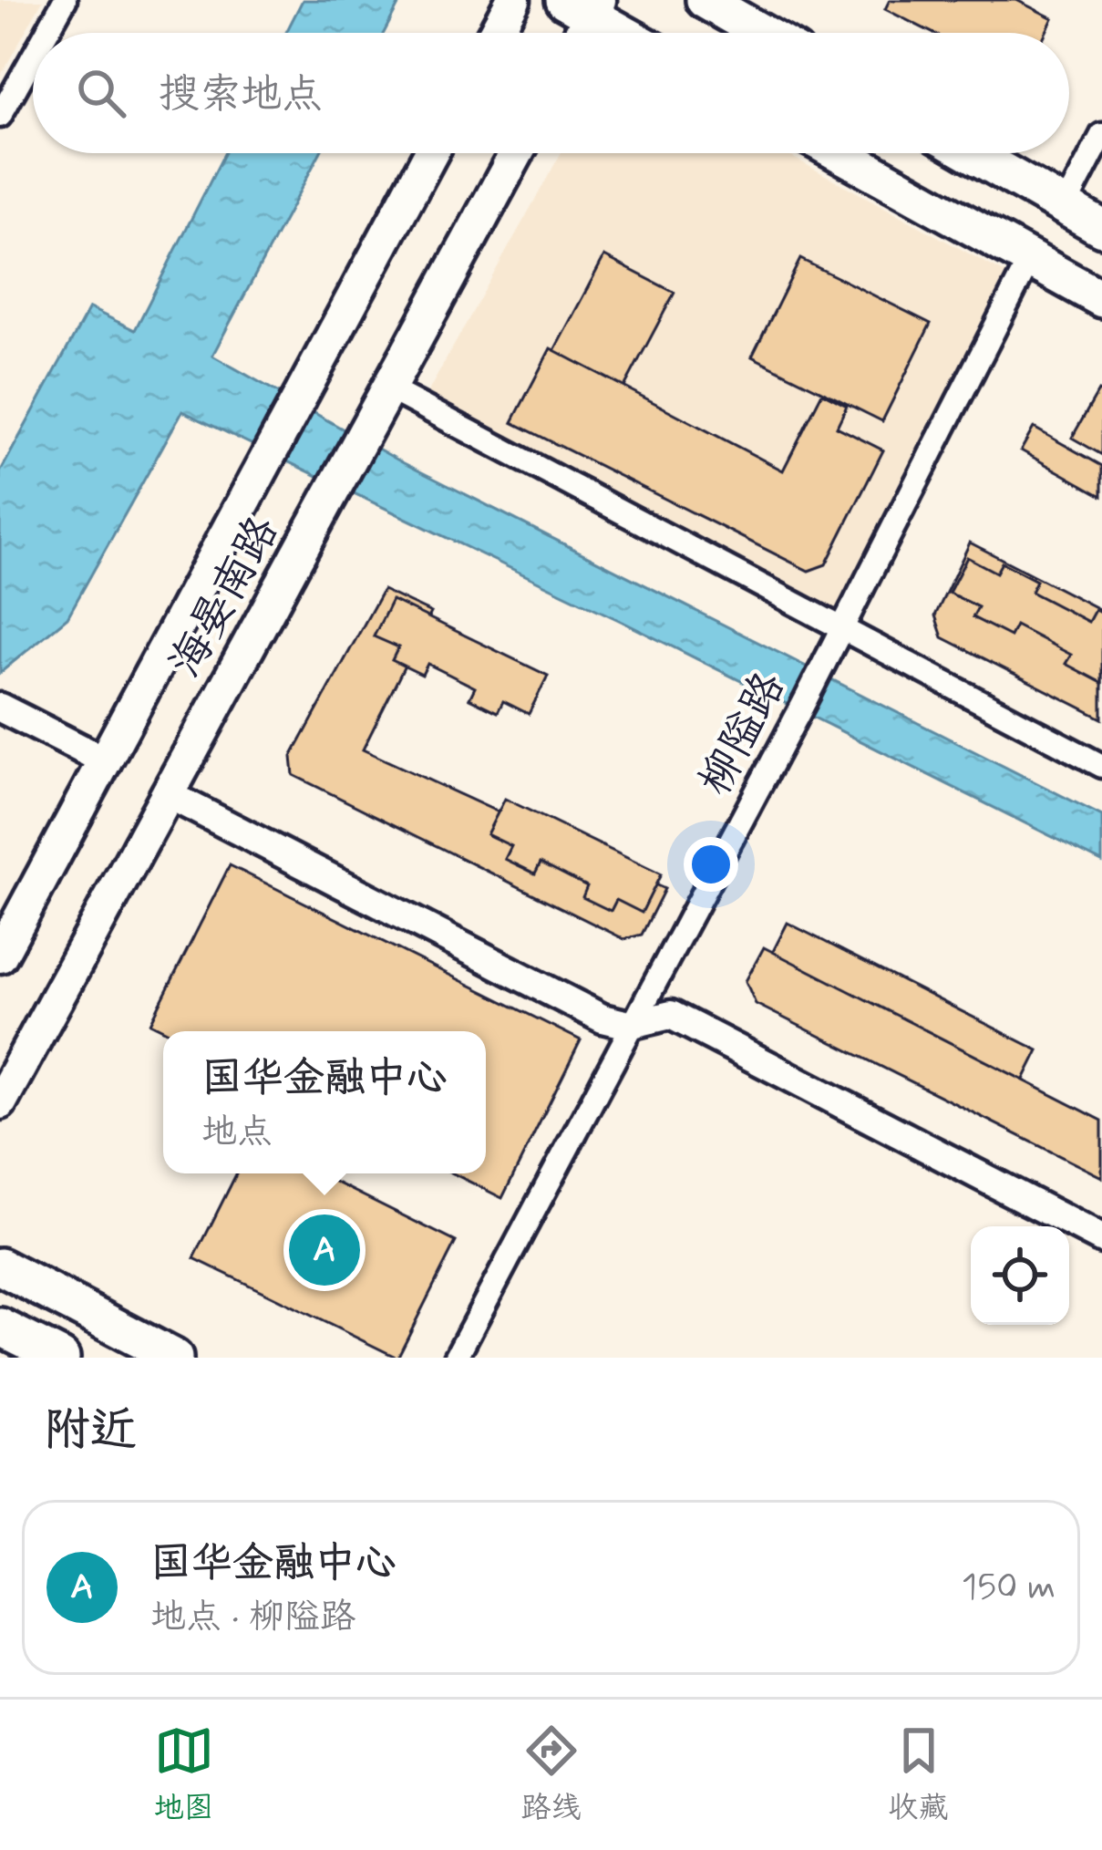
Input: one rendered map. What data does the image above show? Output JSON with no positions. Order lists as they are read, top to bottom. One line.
{"streets":{"main road":["海晏南路"],"street":["柳隘路"]},"page":{"search":"搜索地点","popup":["国华金融中心","地点"],"pins":"A","heading":"附近","list":[{"mark":"A","name":"国华金融中心","note":"地点 · 柳隘路","value":"150 m"}],"nav":["地图","路线","收藏"]}}
